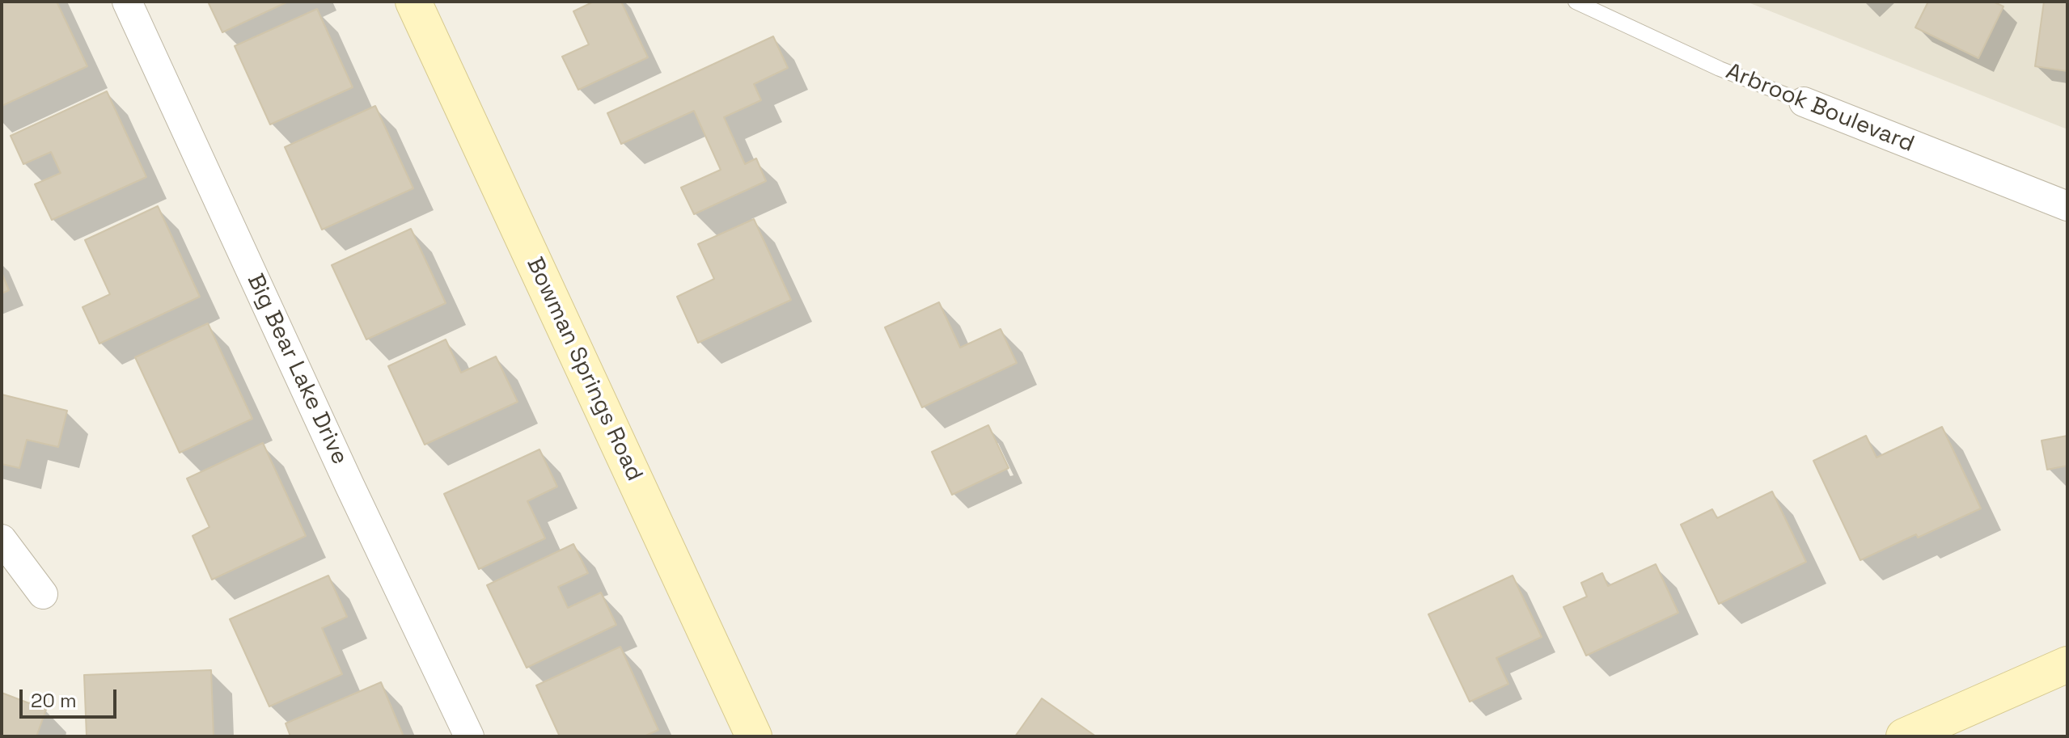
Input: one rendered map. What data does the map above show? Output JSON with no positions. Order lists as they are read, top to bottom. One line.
{"streets":{"street":["Arbrook Boulevard","Big Bear Lake Drive","Bowman Springs Road"]},"scale_bar":"20 m"}
